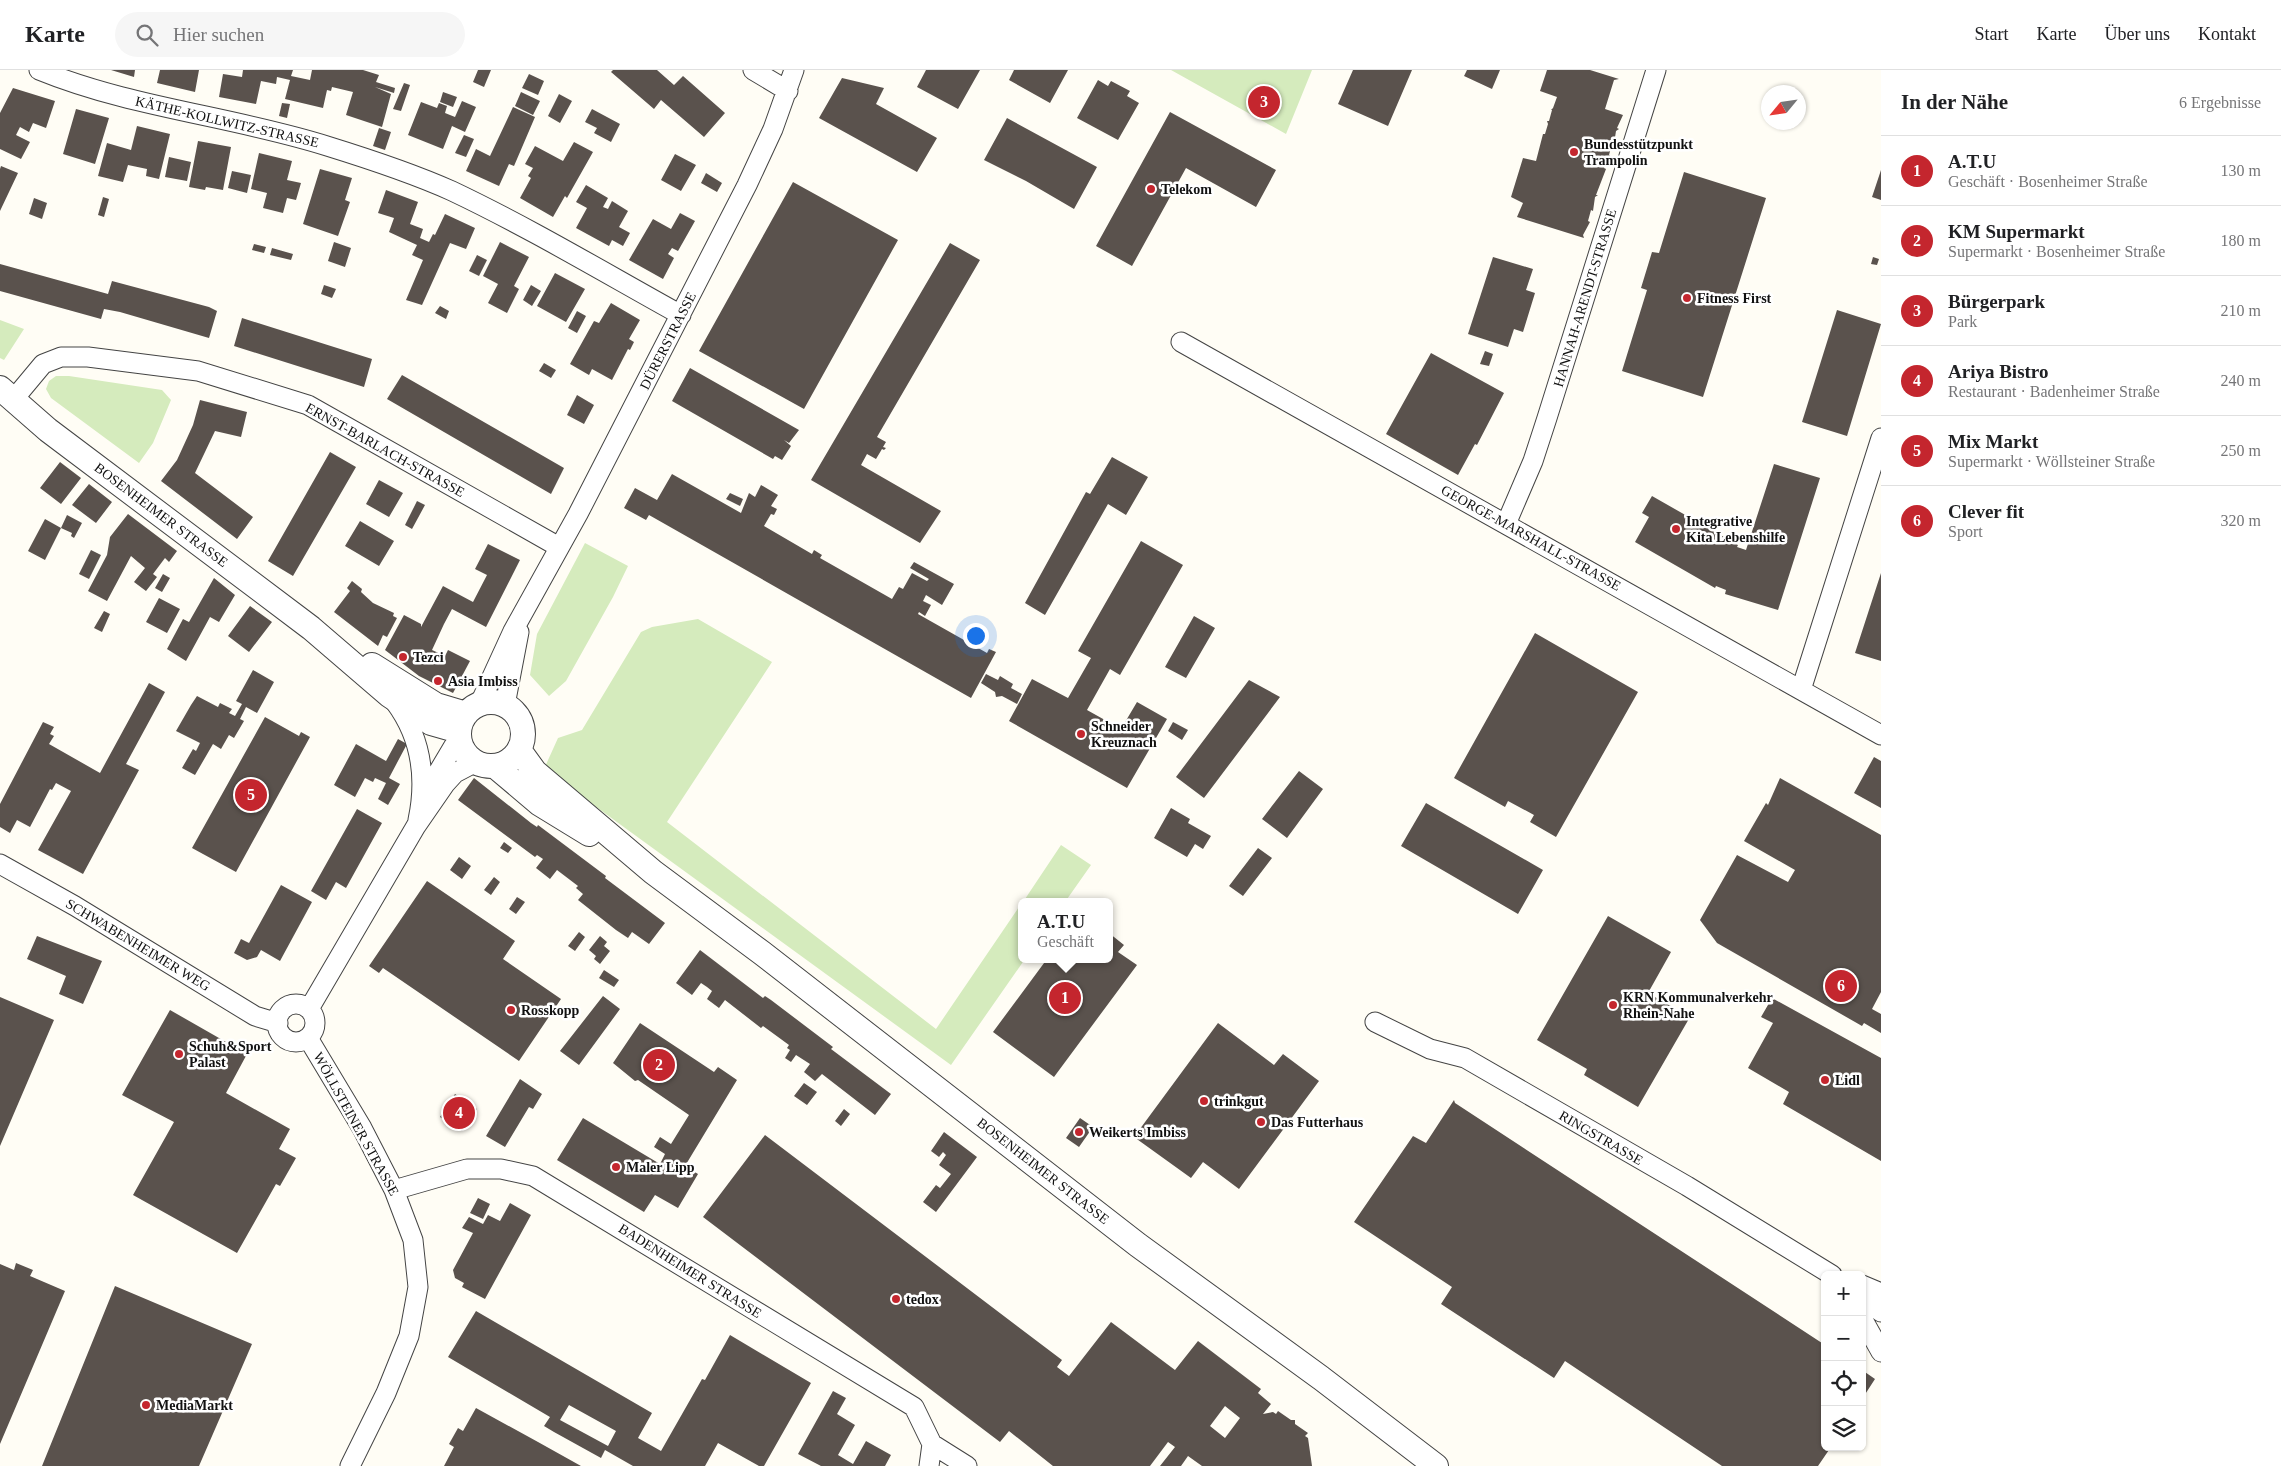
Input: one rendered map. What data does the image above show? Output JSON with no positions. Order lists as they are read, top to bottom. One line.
{"streets":{"street":["KÄTHE-KOLLWITZ-STRASSE","HANNAH-ARENDT-STRASSE","DÜRERSTRASSE","ERNST-BARLACH-STRASSE","BOSENHEIMER STRASSE","GEORGE-MARSHALL-STRASSE","SCHWABENHEIMER WEG","WÖLLSTEINER STRASSE","RINGSTRASSE","BADENHEIMER STRASSE"]},"crossings":[["KÄTHE-KOLLWITZ-STRASSE","DÜRERSTRASSE"],["HANNAH-ARENDT-STRASSE","GEORGE-MARSHALL-STRASSE"],["DÜRERSTRASSE","ERNST-BARLACH-STRASSE"],["DÜRERSTRASSE","BOSENHEIMER STRASSE"],["ERNST-BARLACH-STRASSE","BOSENHEIMER STRASSE"],["SCHWABENHEIMER WEG","WÖLLSTEINER STRASSE"],["WÖLLSTEINER STRASSE","BADENHEIMER STRASSE"]],"places":["Bundesstützpunkt Trampolin","Telekom","Fitness First","Integrative Kita Lebenshilfe","Tezci","Asia Imbiss","Schneider Kreuznach","KRN Kommunalverkehr Rhein-Nahe","Rosskopp","Schuh&Sport Palast","Lidl","trinkgut","Das Futterhaus","Weikerts Imbiss","Maler Lipp","tedox","MediaMarkt"],"north":"bottom left","page":{"header":"Karte","search":"Hier suchen","nav":["Start","Karte","Über uns","Kontakt"],"heading":["In der Nähe","6 Ergebnisse"],"pins":["3","5","6","1","2","4"],"list":[{"mark":"1","name":"A.T.U","note":"Geschäft · Bosenheimer Straße","value":"130 m"},{"mark":"2","name":"KM Supermarkt","note":"Supermarkt · Bosenheimer Straße","value":"180 m"},{"mark":"3","name":"Bürgerpark","note":"Park","value":"210 m"},{"mark":"4","name":"Ariya Bistro","note":"Restaurant · Badenheimer Straße","value":"240 m"},{"mark":"5","name":"Mix Markt","note":"Supermarkt · Wöllsteiner Straße","value":"250 m"},{"mark":"6","name":"Clever fit","note":"Sport","value":"320 m"}],"popup":["A.T.U","Geschäft"],"map_buttons":["+","−"]}}
